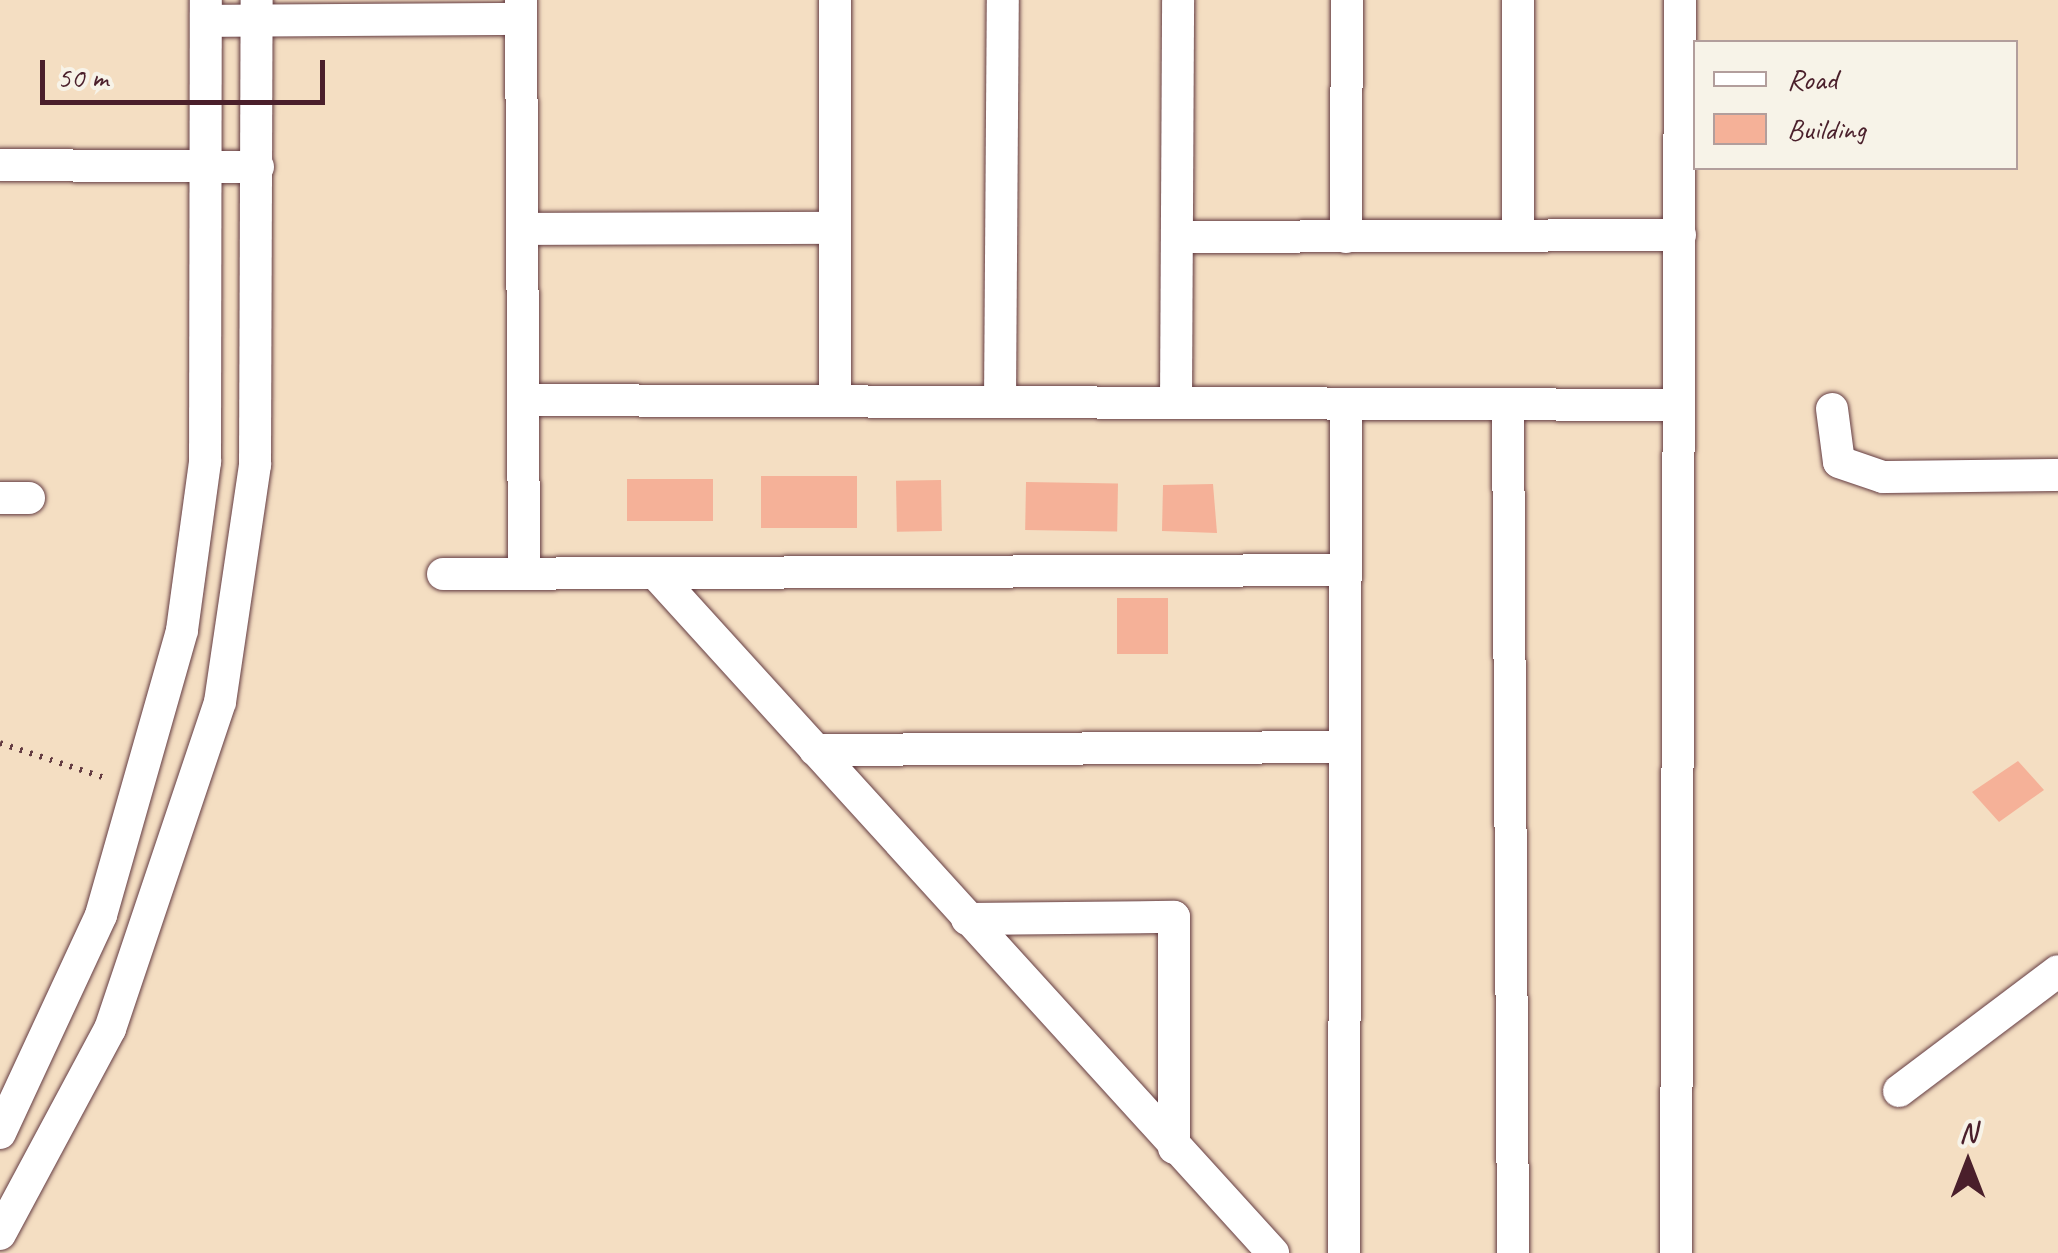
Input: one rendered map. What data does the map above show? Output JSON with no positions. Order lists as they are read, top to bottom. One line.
{"legend":["Road","Building"],"scale_bar":"50 m","north":"top"}
